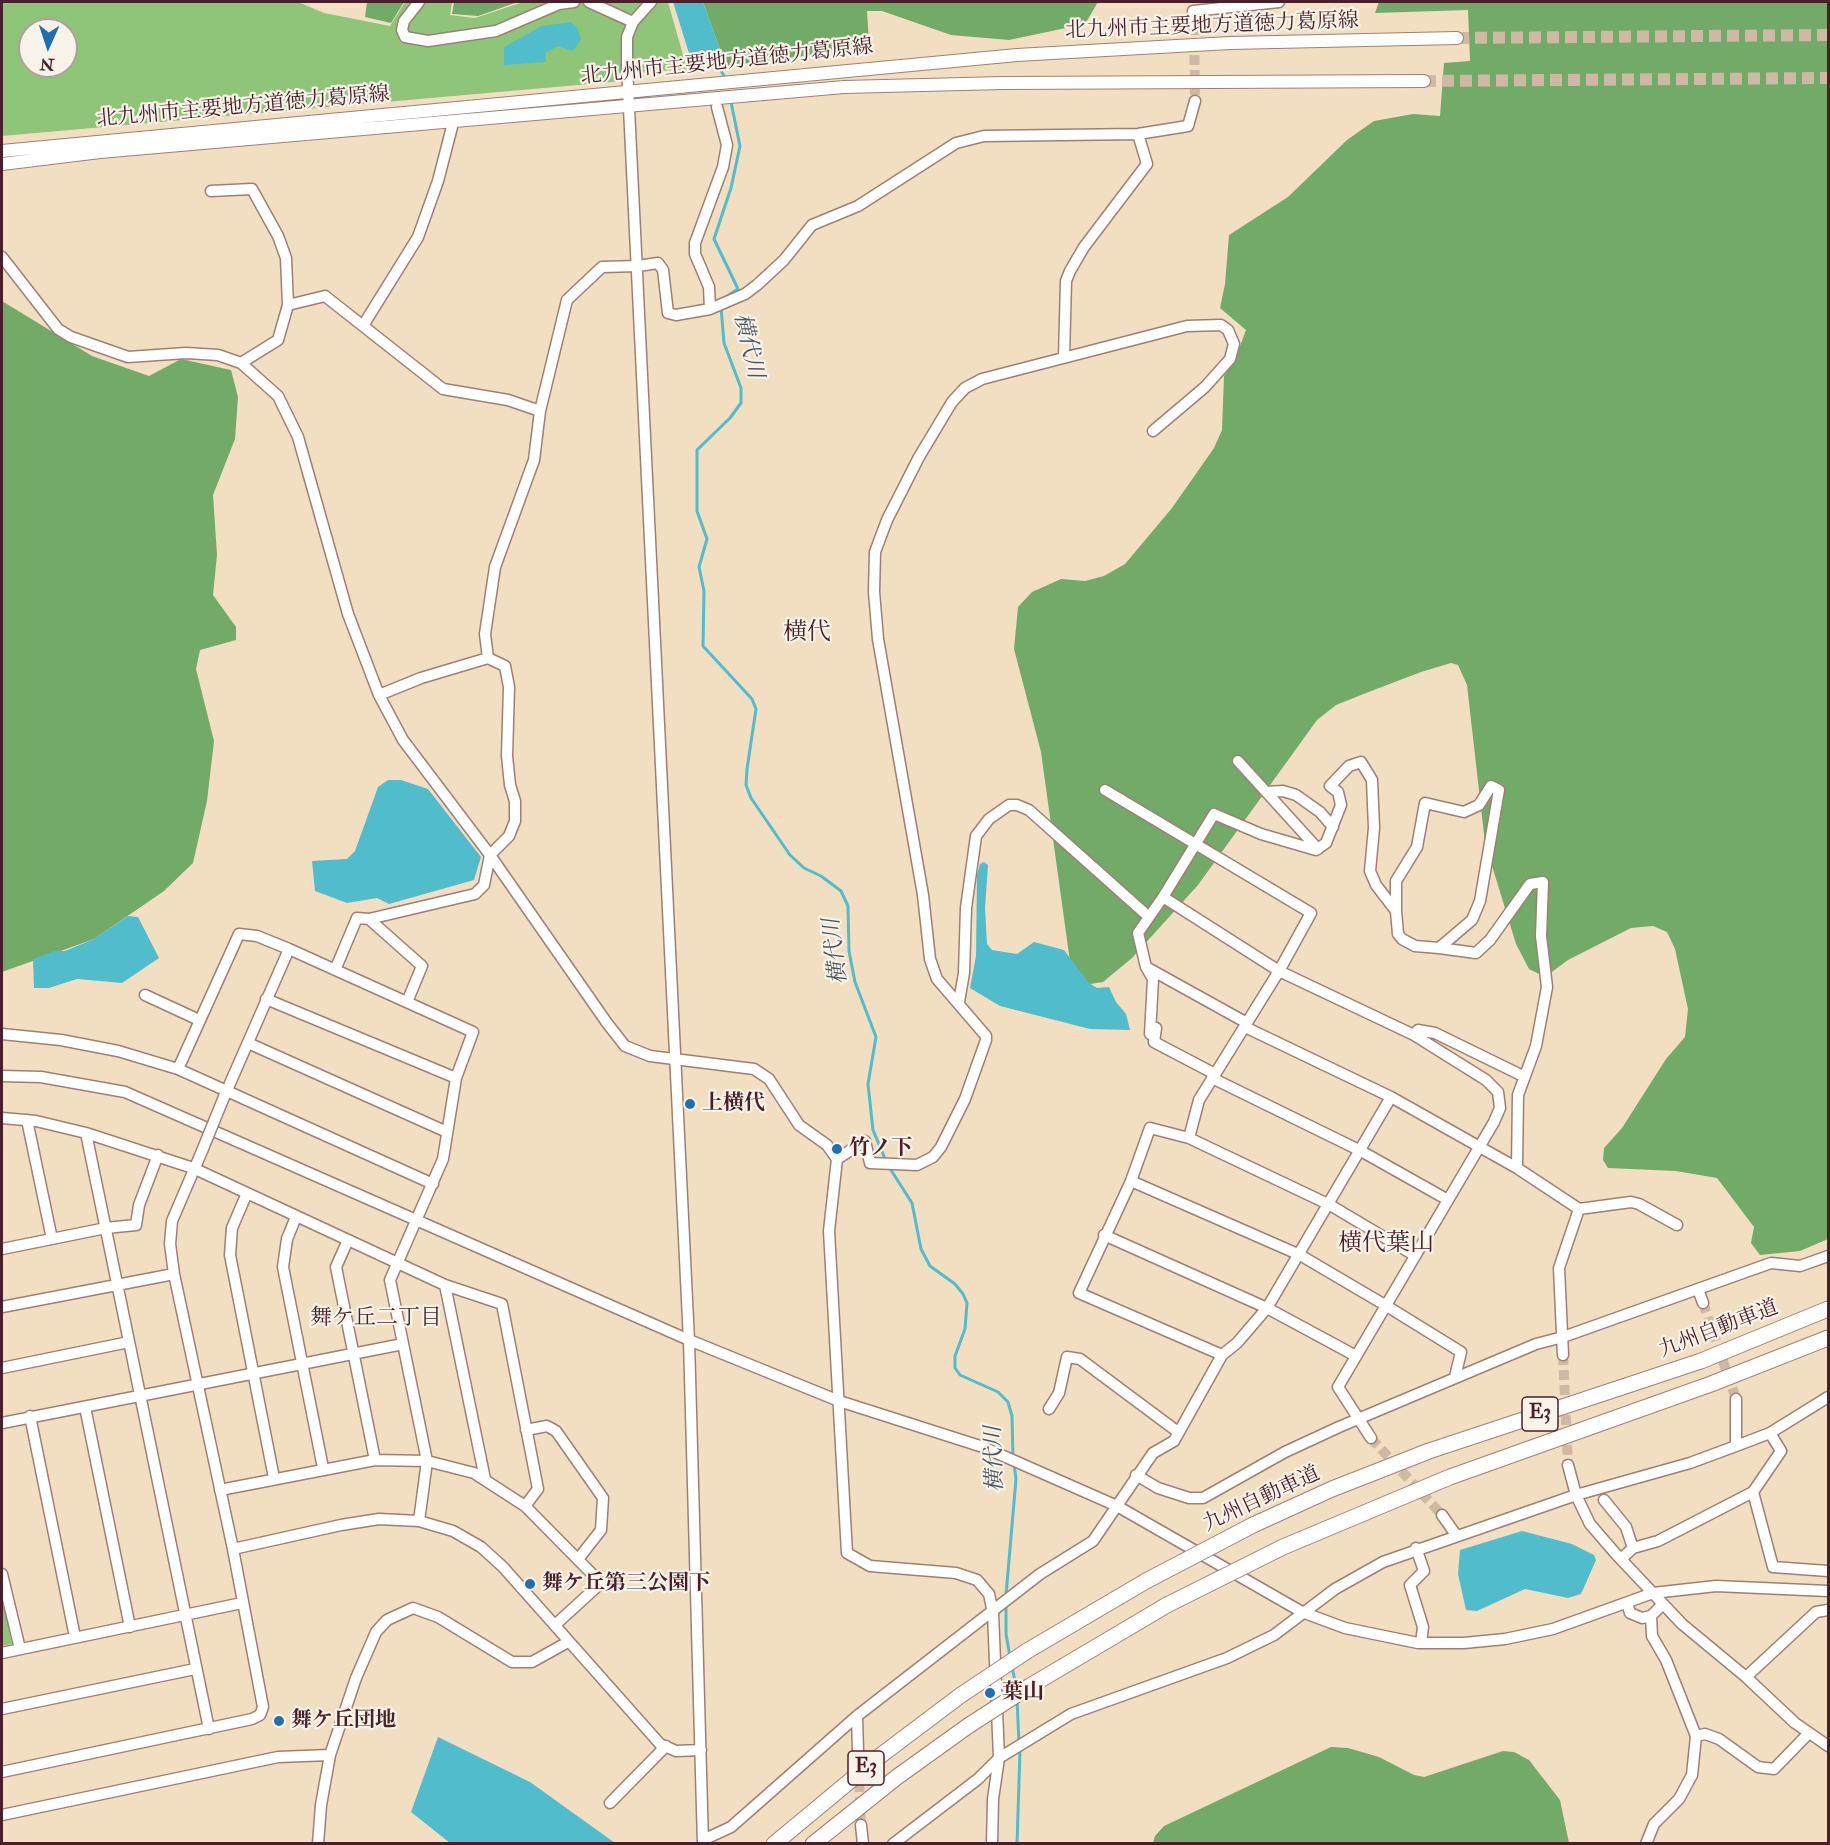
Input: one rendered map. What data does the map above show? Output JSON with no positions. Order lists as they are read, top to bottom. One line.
{"streets":{"highway":["九州自動車道","E3"],"main road":["北九州市主要地方道徳力葛原線"]},"districts":["横代","横代葉山","舞ケ丘二丁目"],"water":["横代川"],"places":["上横代","竹ノ下","舞ケ丘第三公園下","葉山","舞ケ丘団地"],"north":"bottom"}
